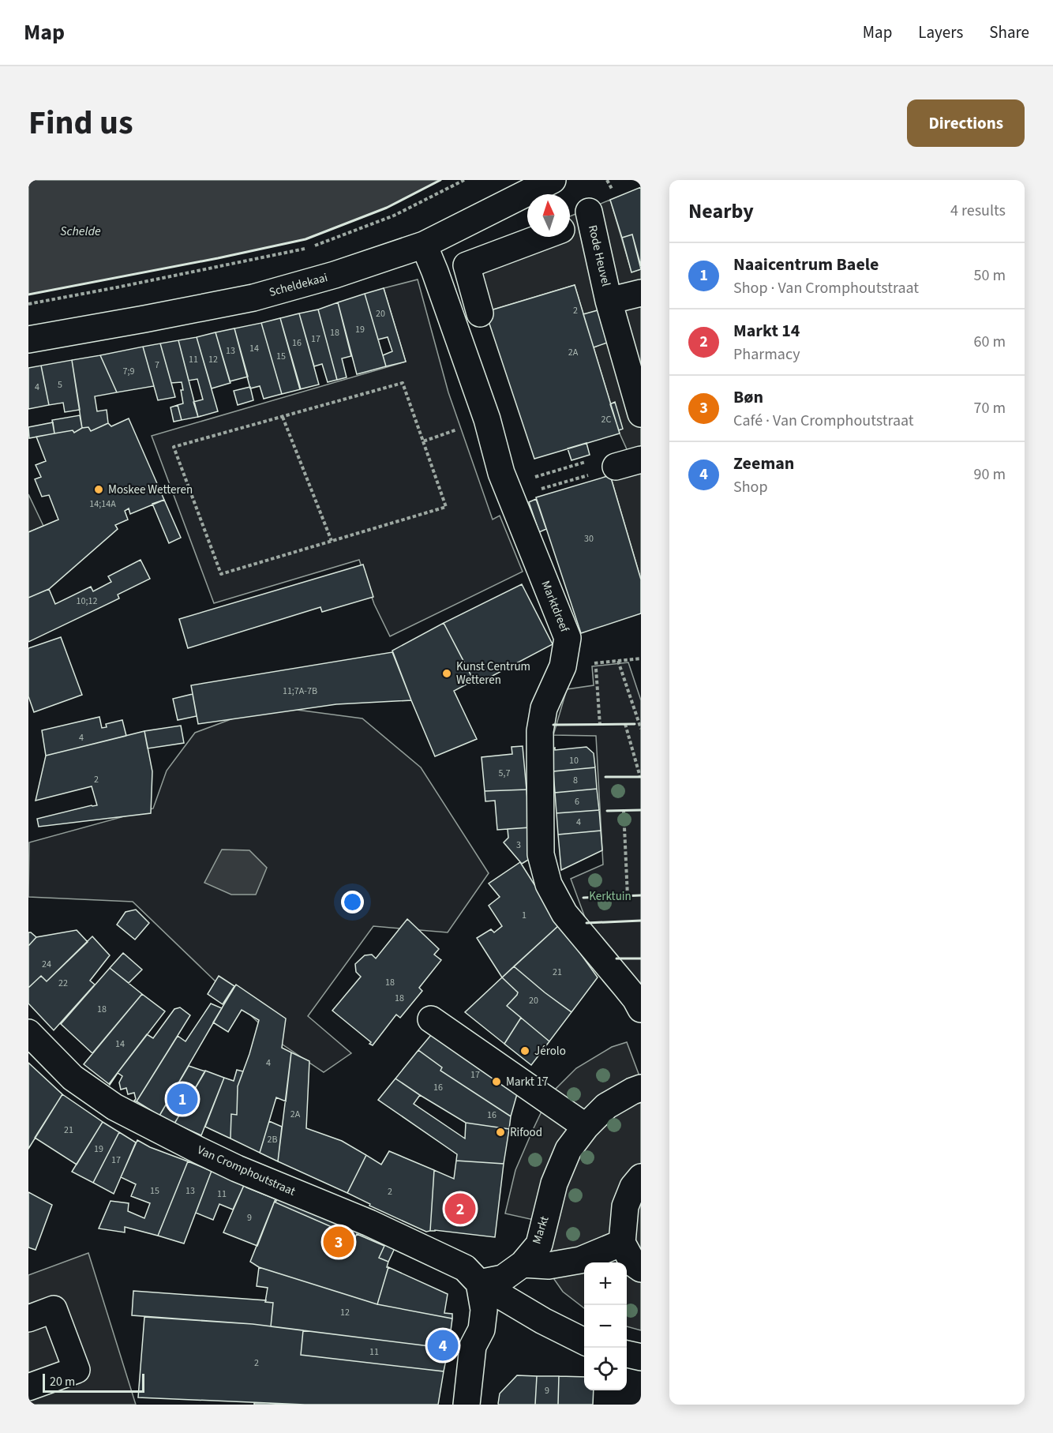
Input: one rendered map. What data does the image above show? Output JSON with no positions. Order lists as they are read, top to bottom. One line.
{"streets":{"street":["Rode Heuvel","Scheldekaai","Marktdreef","Van Cromphoutstraat","Markt"]},"crossings":[["Scheldekaai","Marktdreef"],["Van Cromphoutstraat","Markt"]],"water":["Schelde"],"parks":["Kerktuin"],"places":["Moskee Wetteren","Kunst Centrum Wetteren","Jérolo","Markt 17","Rifood"],"house_numbers":["2","20","19","18","17","16","14","13","2A","15","11","12","7","7;9","5","4","2C","14;14A","30","10;12","11;7A-7B","4","10","5,7","2","8","6","4","3","1","24","21","18","22","18","20","18","14","4","17","16","2A","16","21","2B","19","17","15","13","2","11","9","12","11","2","9"],"scale_bar":"20 m","north":"top","page":{"header":"Map","nav":["Map","Layers","Share"],"title":"Find us","buttons":"Directions","heading":["Nearby","4 results"],"list":[{"mark":"1","name":"Naaicentrum Baele","note":"Shop · Van Cromphoutstraat","value":"50 m"},{"mark":"2","name":"Markt 14","note":"Pharmacy","value":"60 m"},{"mark":"3","name":"Bøn","note":"Café · Van Cromphoutstraat","value":"70 m"},{"mark":"4","name":"Zeeman","note":"Shop","value":"90 m"}],"pins":["1","2","3","4"],"map_buttons":["+","−"],"scale":"20 m"}}
